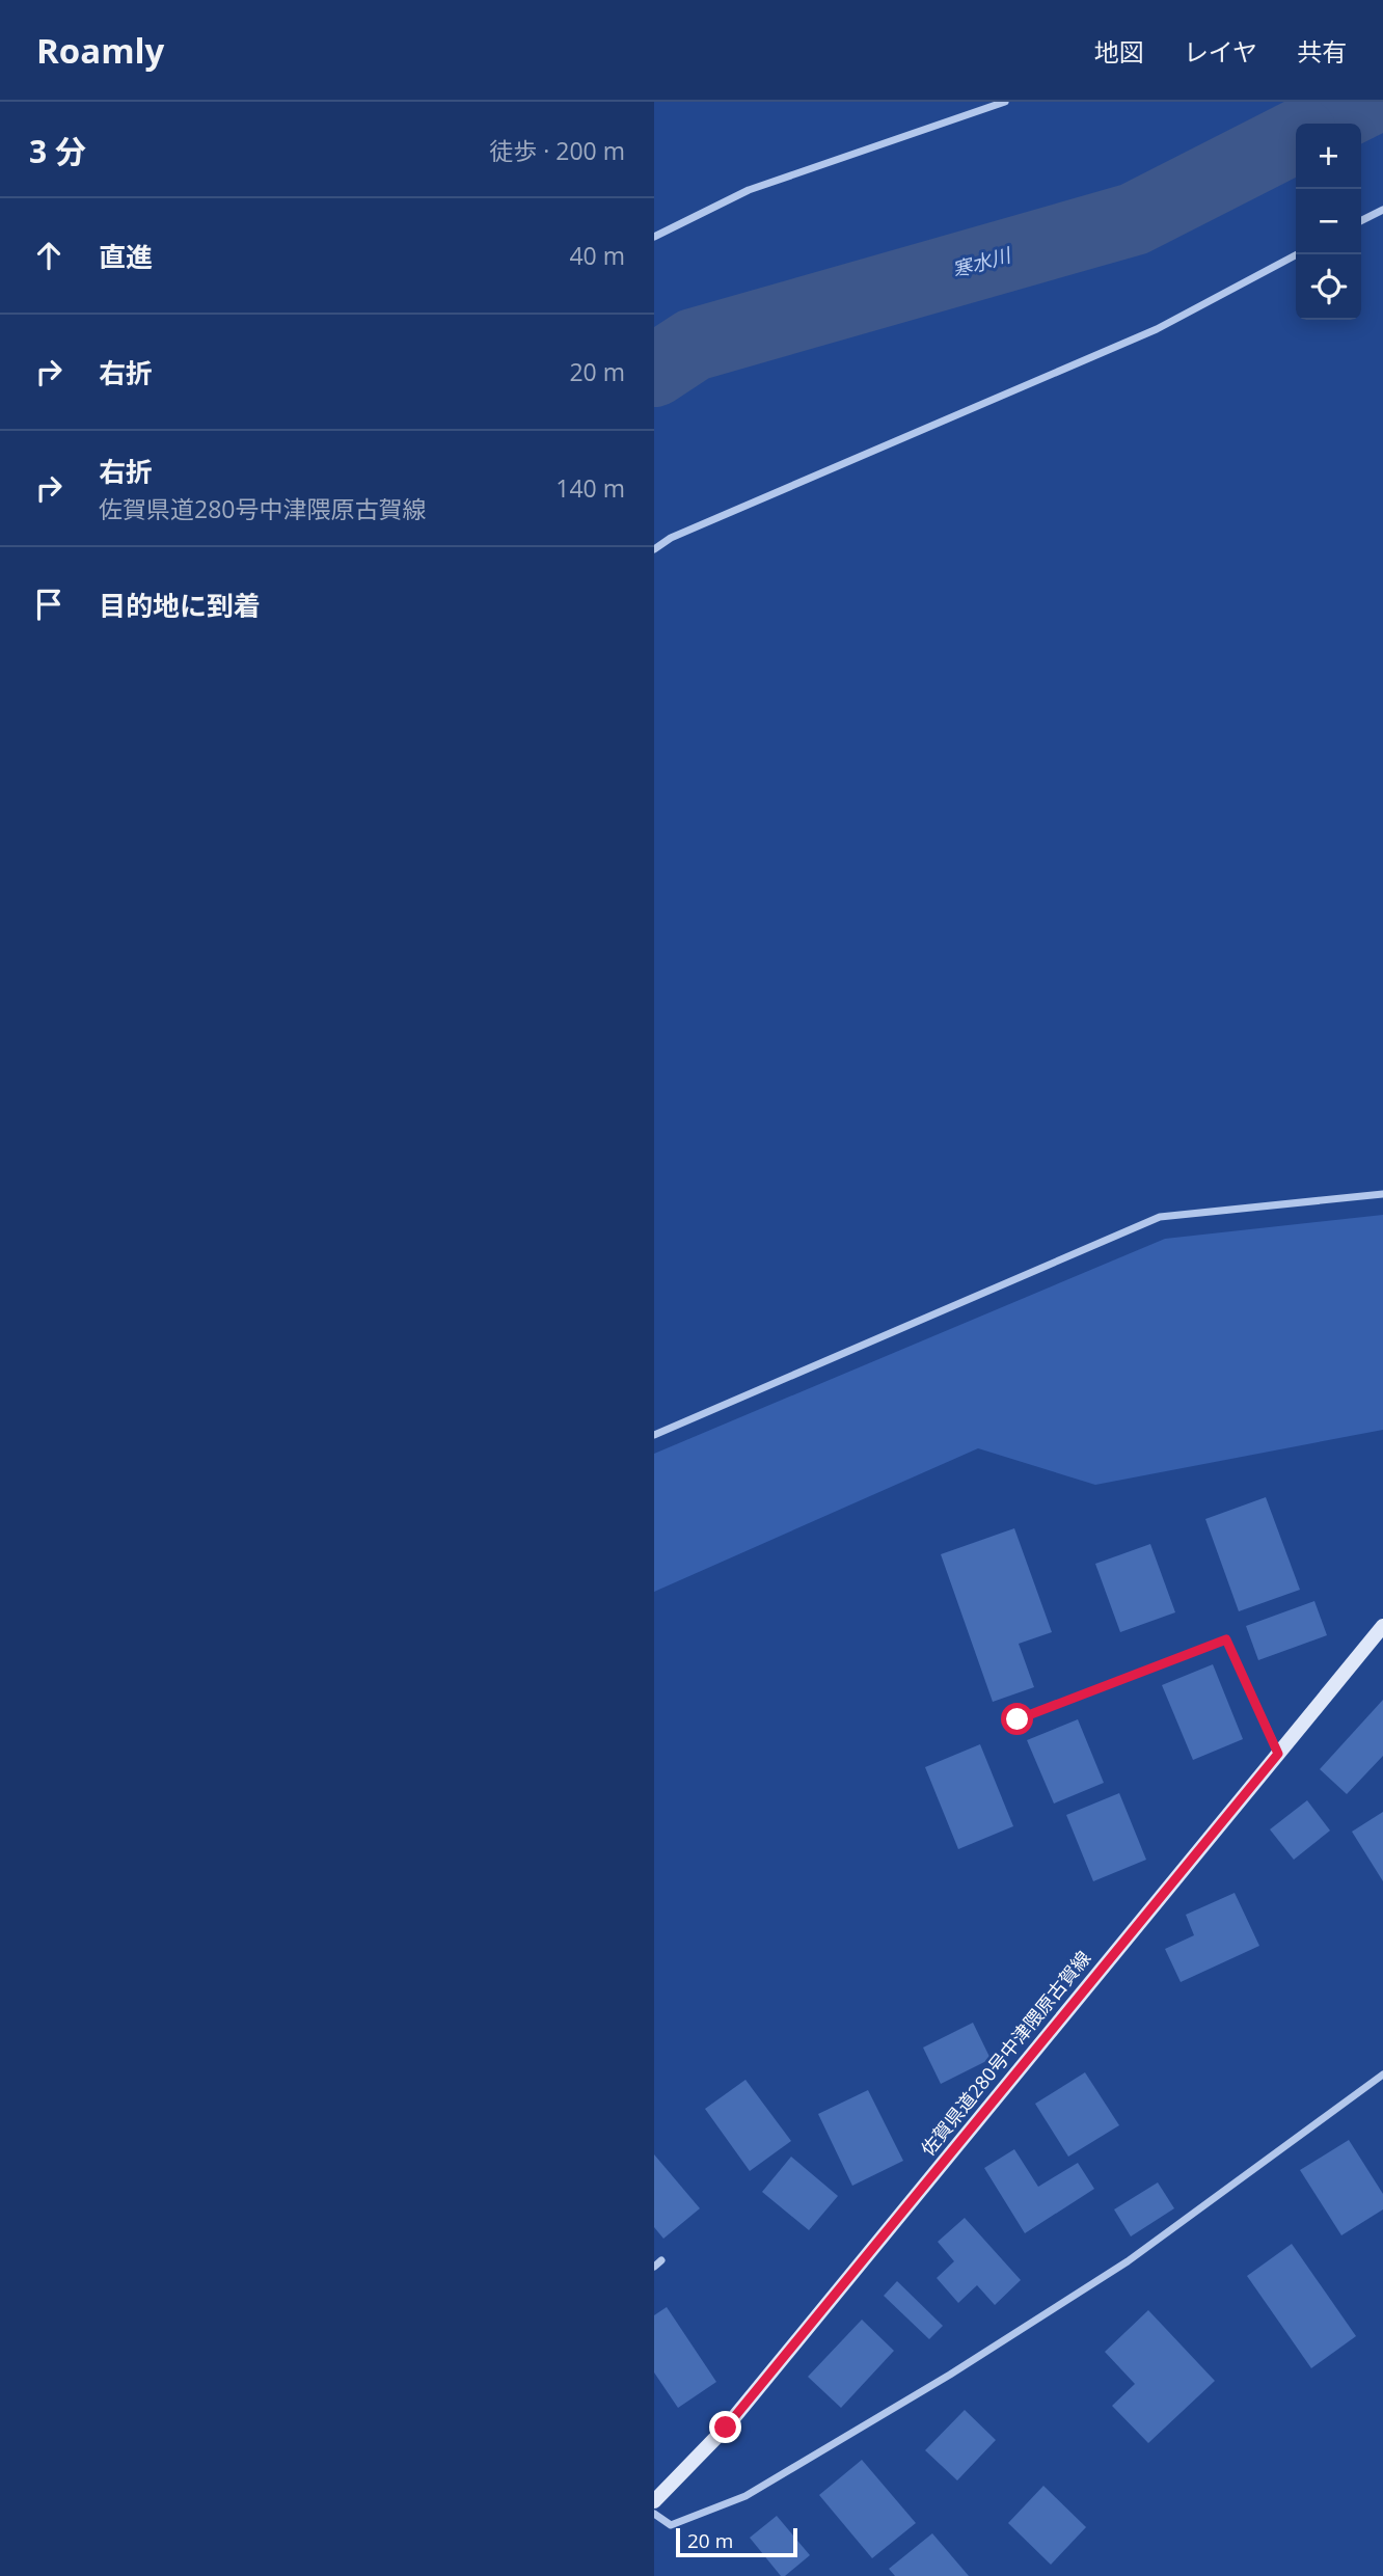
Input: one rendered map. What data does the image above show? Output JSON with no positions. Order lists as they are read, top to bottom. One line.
{"streets":{"main road":["佐賀県道280号中津隈原古賀線"]},"water":["寒水川"],"scale_bar":"20 m","page":{"header":"Roamly","nav":["地図","レイヤ","共有"],"heading":["3 分","徒歩 · 200 m"],"map_buttons":["+","−"],"list":[["直進","40 m"],["右折","20 m"],["右折","佐賀県道280号中津隈原古賀線","140 m"],"目的地に到着"],"scale":"20 m"}}
